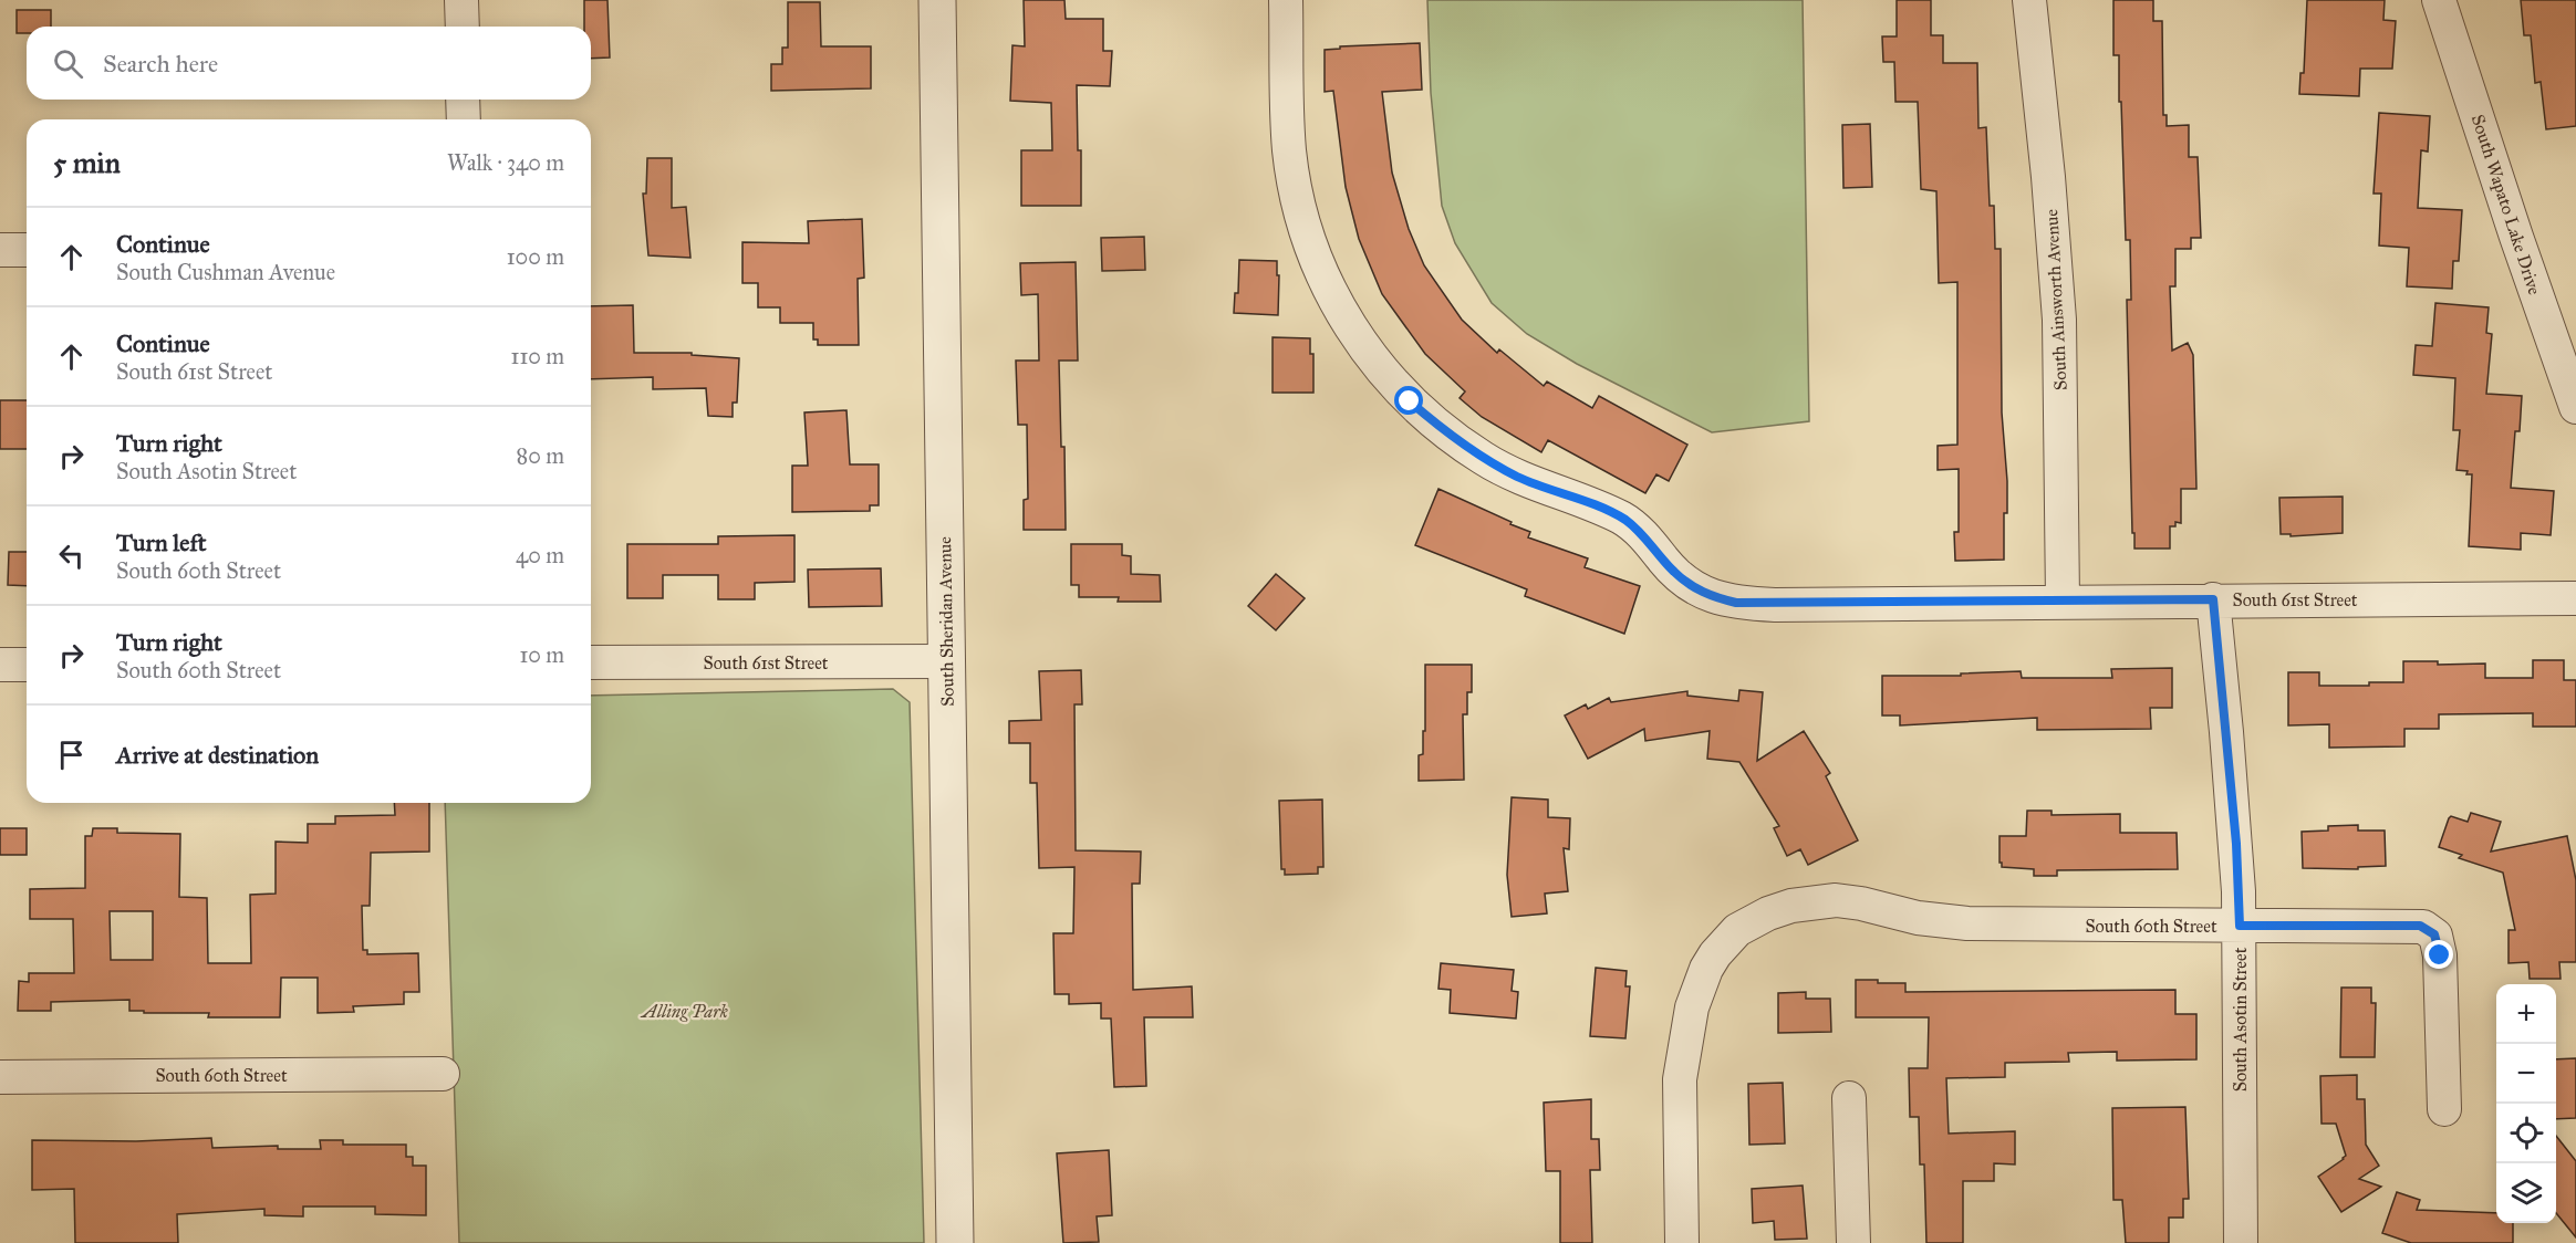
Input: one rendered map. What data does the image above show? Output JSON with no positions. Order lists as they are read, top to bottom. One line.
{"streets":{"street":["South Wapato Lake Drive","South Ainsworth Avenue","South 61st Street","South Sheridan Avenue","South 60th Street","South Asotin Street"]},"crossings":[["South Ainsworth Avenue","South 61st Street"],["South 61st Street","South Sheridan Avenue"],["South 61st Street","South Asotin Street"],["South 60th Street","South Asotin Street"]],"parks":["Alling Park"],"page":{"search":"Search here","heading":["5 min","Walk · 340 m"],"list":[["Continue","South Cushman Avenue","100 m"],["Continue","South 61st Street","110 m"],["Turn right","South Asotin Street","80 m"],["Turn left","South 60th Street","40 m"],["Turn right","South 60th Street","10 m"],"Arrive at destination"],"map_buttons":["+","−"]}}
